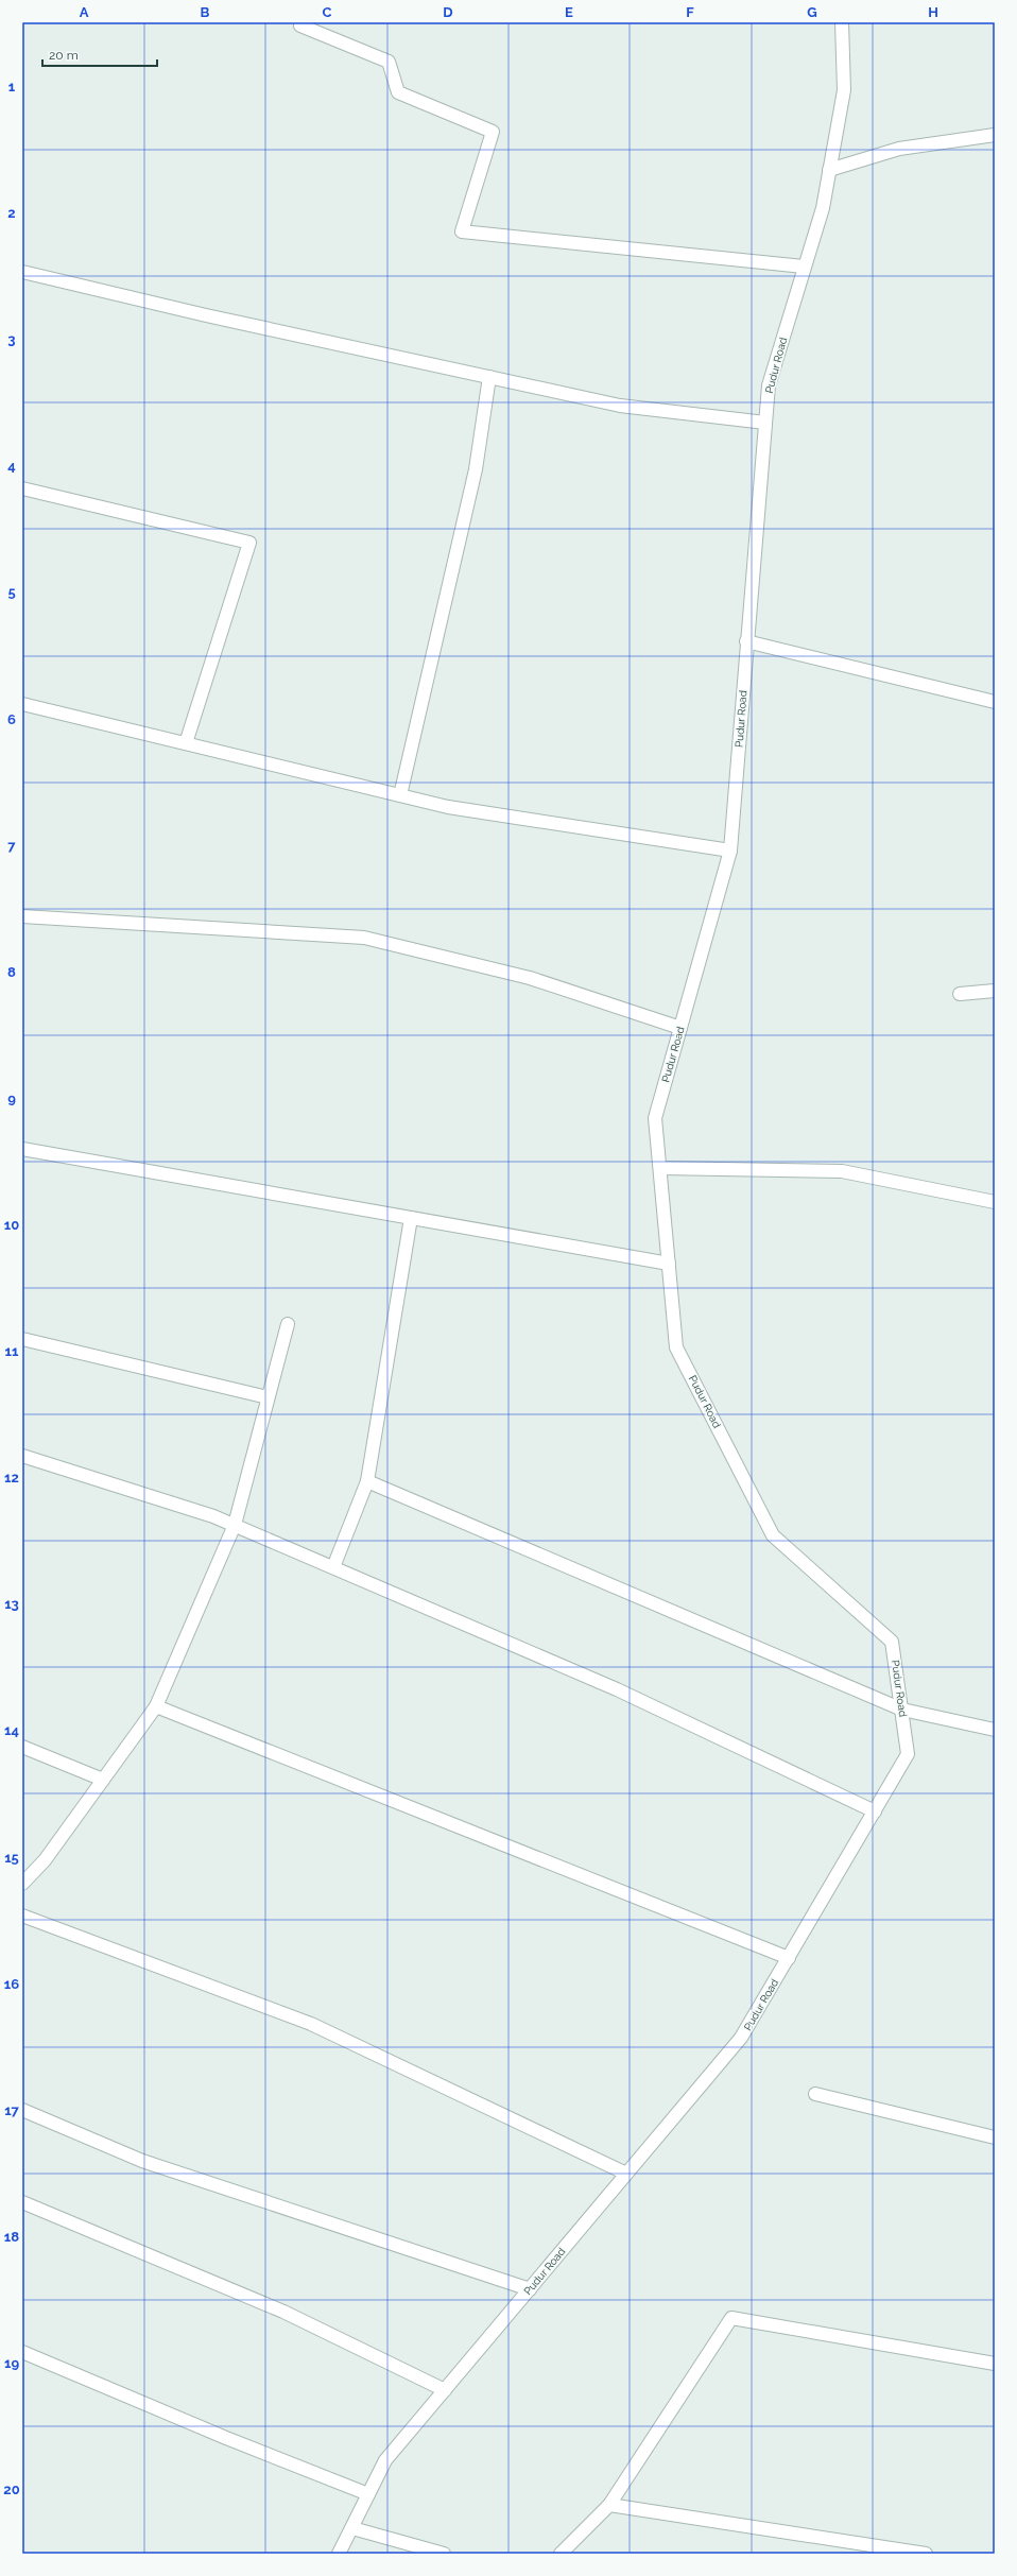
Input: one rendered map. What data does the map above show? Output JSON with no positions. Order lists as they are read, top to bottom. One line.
{"streets":{"street":["Pudur Road"]},"scale_bar":"20 m","grid":{"columns":["A","B","C","D","E","F","G","H"],"rows":["1","2","3","4","5","6","7","8","9","10","11","12","13","14","15","16","17","18","19","20"]}}
